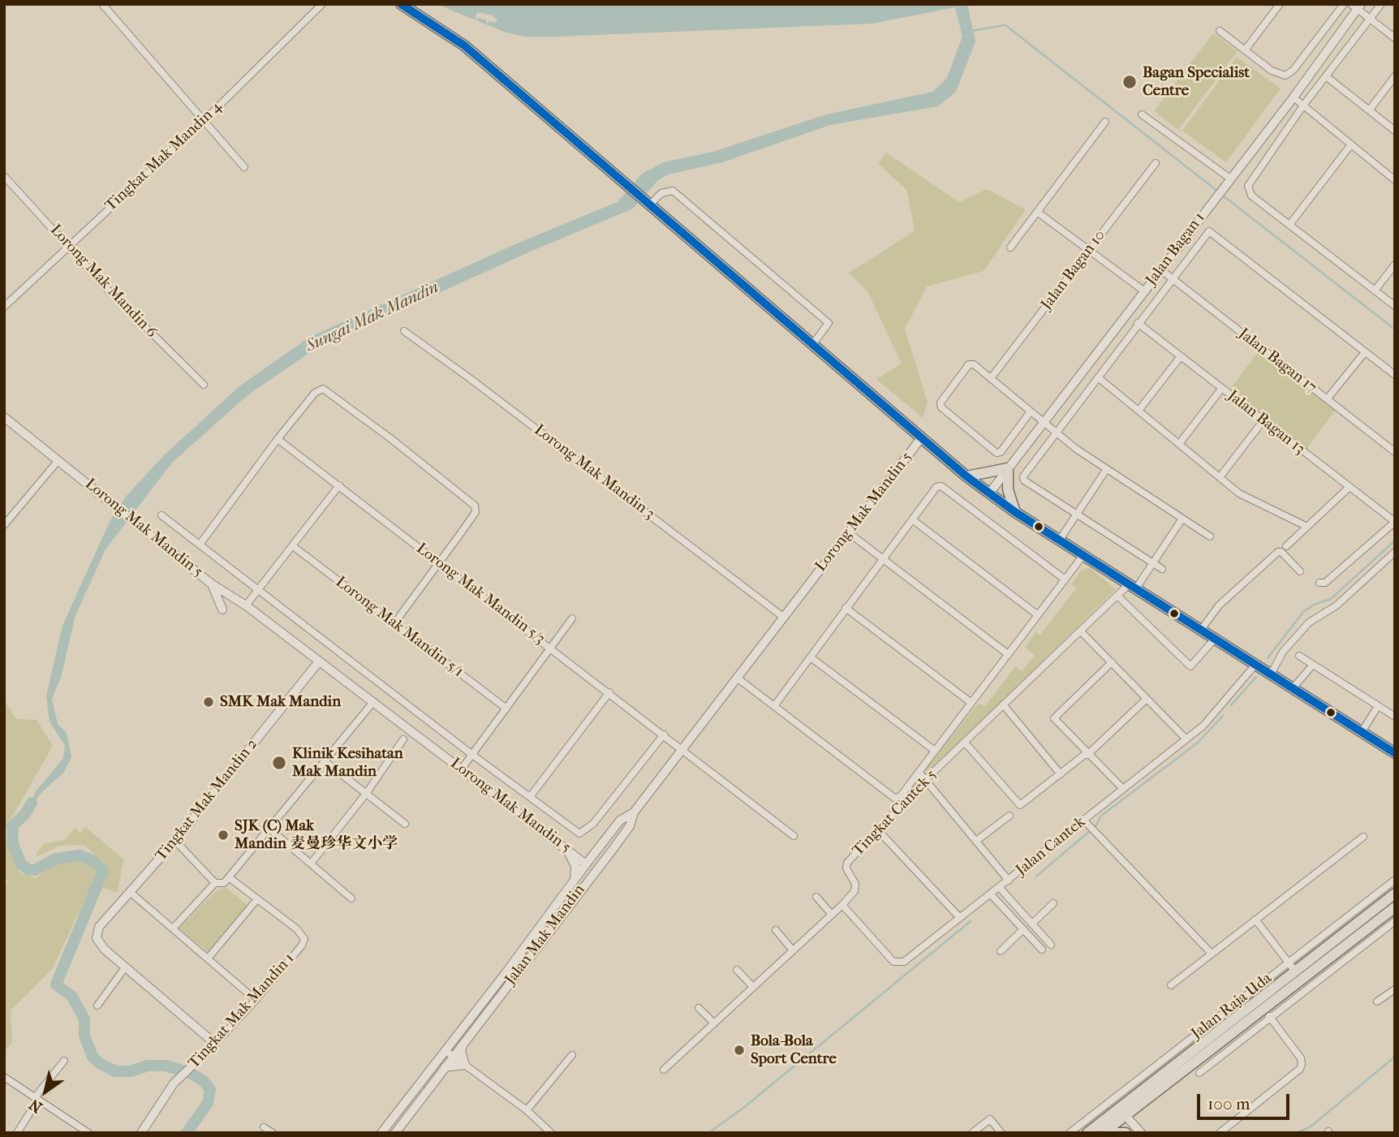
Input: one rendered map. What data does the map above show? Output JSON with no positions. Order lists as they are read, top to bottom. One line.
{"streets":{"main road":["Jalan Raja Uda"],"street":["Tingkat Mak Mandin 4","Jalan Bagan 1","Jalan Bagan 10","Lorong Mak Mandin 6","Jalan Bagan 17","Jalan Bagan 13","Lorong Mak Mandin 3","Lorong Mak Mandin 5","Lorong Mak Mandin 5/3","Lorong Mak Mandin 5/1","Tingkat Mak Mandin 2","Tingkat Cantek 5","Jalan Cantek","Jalan Mak Mandin","Tingkat Mak Mandin 1"]},"crossings":[["Tingkat Mak Mandin 4","Lorong Mak Mandin 6"],["Jalan Bagan 1","Jalan Bagan 17"],["Lorong Mak Mandin 3","Lorong Mak Mandin 5"],["Lorong Mak Mandin 5","Lorong Mak Mandin 5/3"],["Lorong Mak Mandin 5","Tingkat Mak Mandin 2"],["Lorong Mak Mandin 5","Jalan Mak Mandin"],["Tingkat Cantek 5","Jalan Cantek"]],"water":["Sungai Mak Mandin"],"places":["Bagan Specialist Centre","SMK Mak Mandin","Klinik Kesihatan Mak Mandin","SJK (C) Mak Mandin 麦曼珍华文小学","Bola-Bola Sport Centre"],"scale_bar":"100 m","north":"bottom left"}
